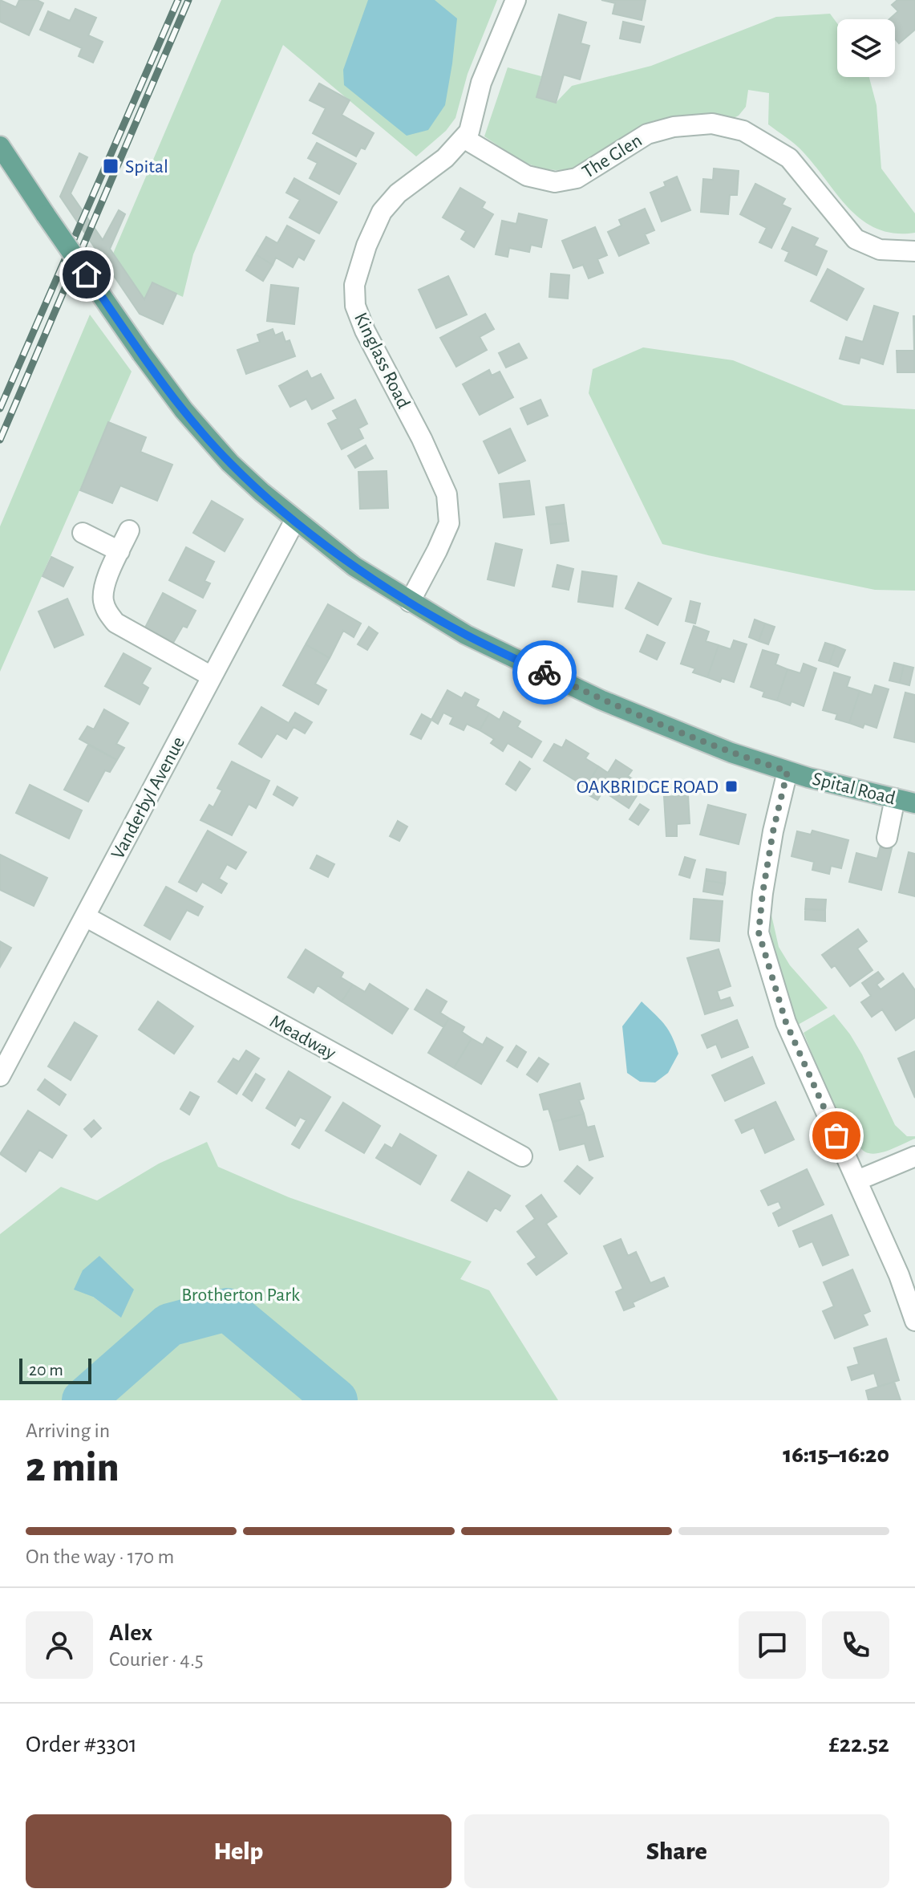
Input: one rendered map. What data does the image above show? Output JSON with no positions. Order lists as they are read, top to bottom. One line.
{"streets":{"main road":["Spital Road"],"street":["The Glen","Kinglass Road","Vanderbyl Avenue","Meadway"]},"crossings":[["The Glen","Kinglass Road"],["Kinglass Road","Spital Road"],["Spital Road","Vanderbyl Avenue"],["Vanderbyl Avenue","Meadway"]],"parks":["Brotherton Park"],"places":{"transit":["Spital","OAKBRIDGE ROAD"]},"scale_bar":"20 m","page":{"scale":"20 m","heading":["2 min","Arriving in","16:15–16:20"],"panel":["Alex","Courier · 4.5","Order #3301","£22.52"],"bar":"On the way · 170 m","buttons":["Help","Share"]}}
